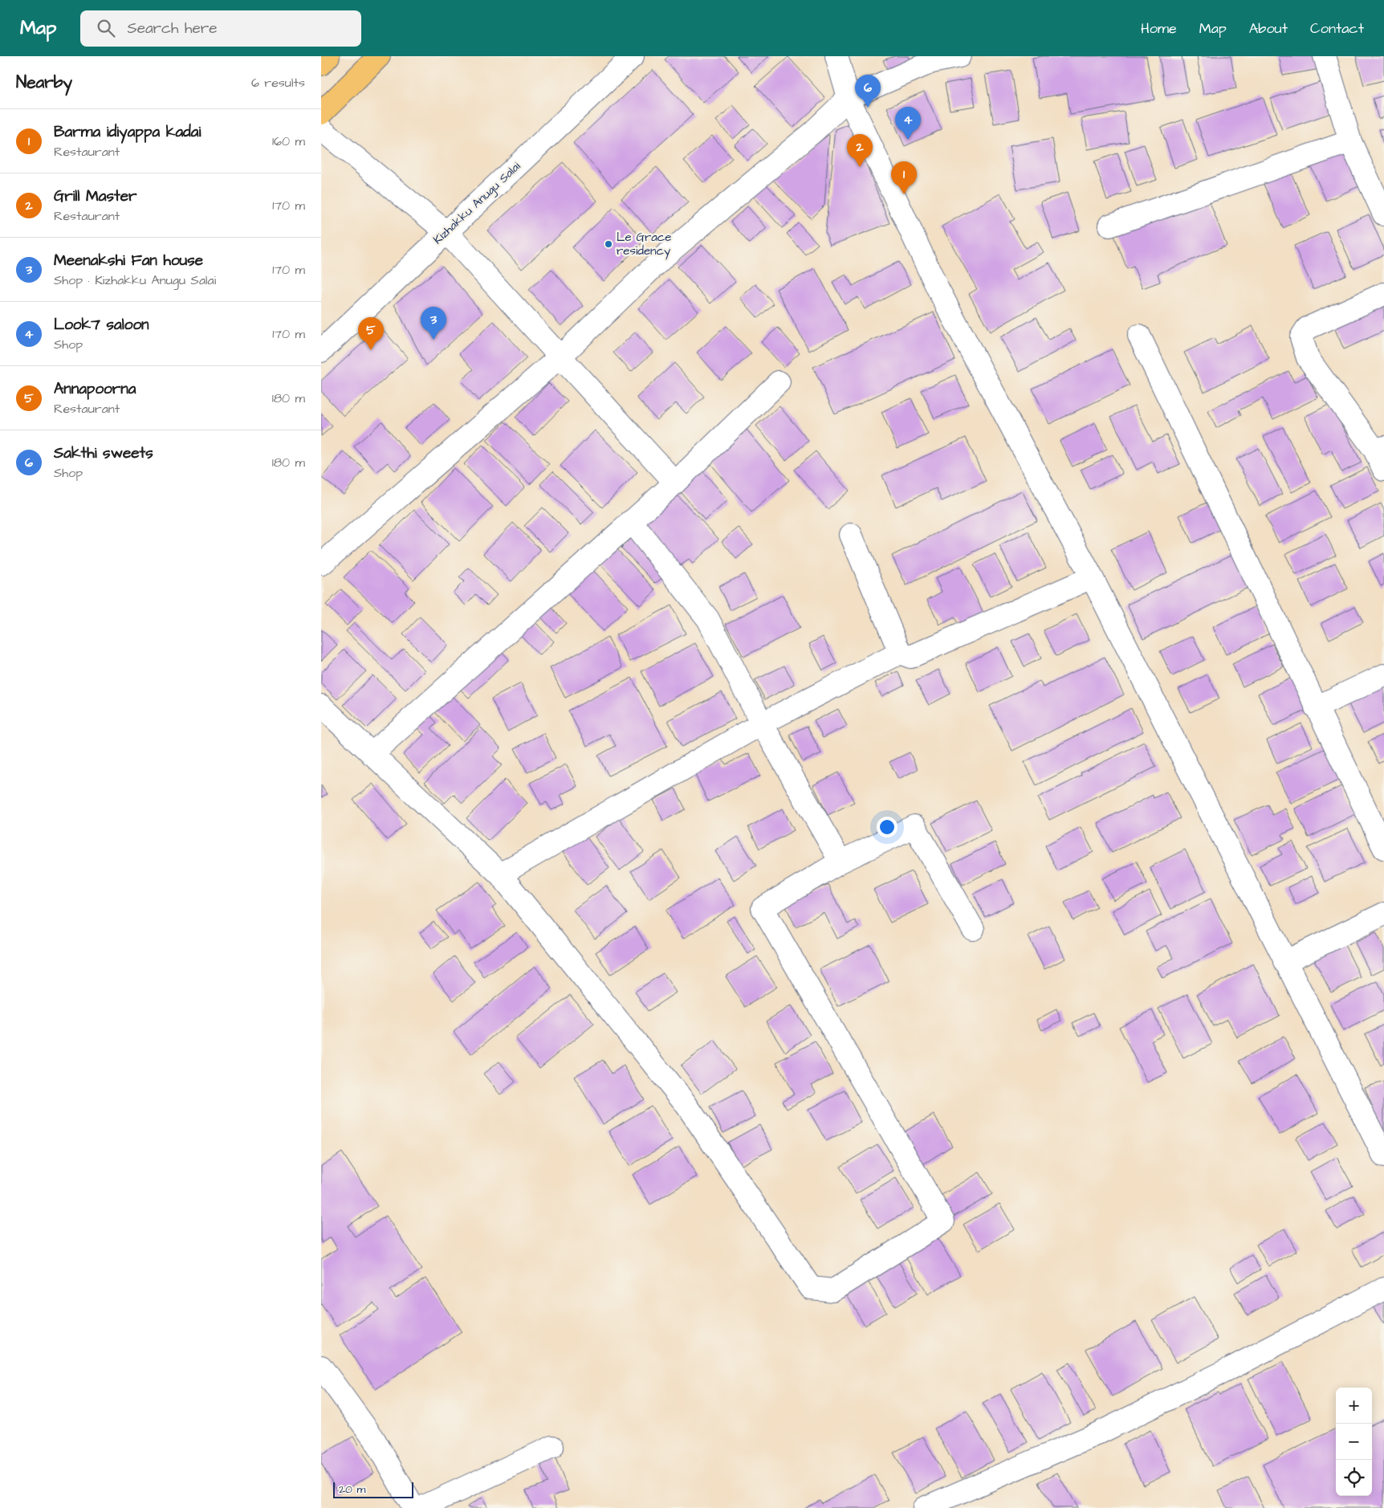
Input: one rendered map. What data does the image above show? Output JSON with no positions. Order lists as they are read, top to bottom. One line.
{"streets":{"street":["Kizhakku Anugu Salai"]},"places":["Le Grace residency"],"scale_bar":"20 m","page":{"header":"Map","search":"Search here","nav":["Home","Map","About","Contact"],"heading":["Nearby","6 results"],"pins":["6","4","2","1","3","5"],"list":[{"mark":"1","name":"Barma idiyappa kadai","note":"Restaurant","value":"160 m"},{"mark":"2","name":"Grill Master","note":"Restaurant","value":"170 m"},{"mark":"3","name":"Meenakshi Fan house","note":"Shop · Kizhakku Anugu Salai","value":"170 m"},{"mark":"4","name":"Look7 saloon","note":"Shop","value":"170 m"},{"mark":"5","name":"Annapoorna","note":"Restaurant","value":"180 m"},{"mark":"6","name":"Sakthi sweets","note":"Shop","value":"180 m"}],"map_buttons":["+","−"],"scale":"20 m"}}
